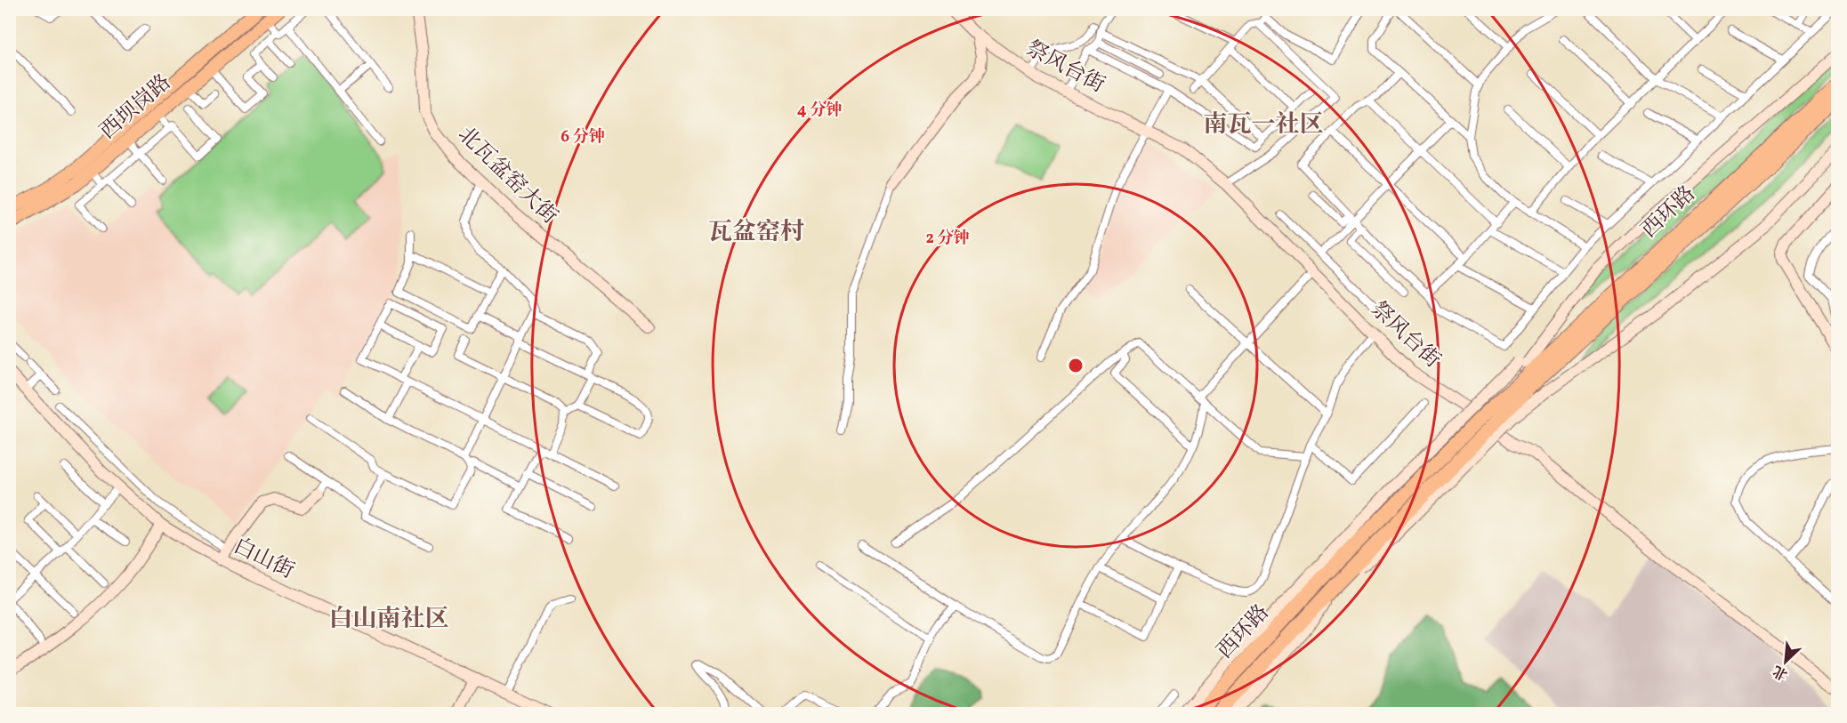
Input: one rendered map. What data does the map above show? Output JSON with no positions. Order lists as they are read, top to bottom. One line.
{"streets":{"highway":["西环路"],"main road":["祭风台街","西坝岗路","北瓦盆窑大街","白山街"]},"districts":["南瓦一社区","瓦盆窑村","白山南社区"],"north":"bottom left","rings":["4 分钟","6 分钟","2 分钟"]}
